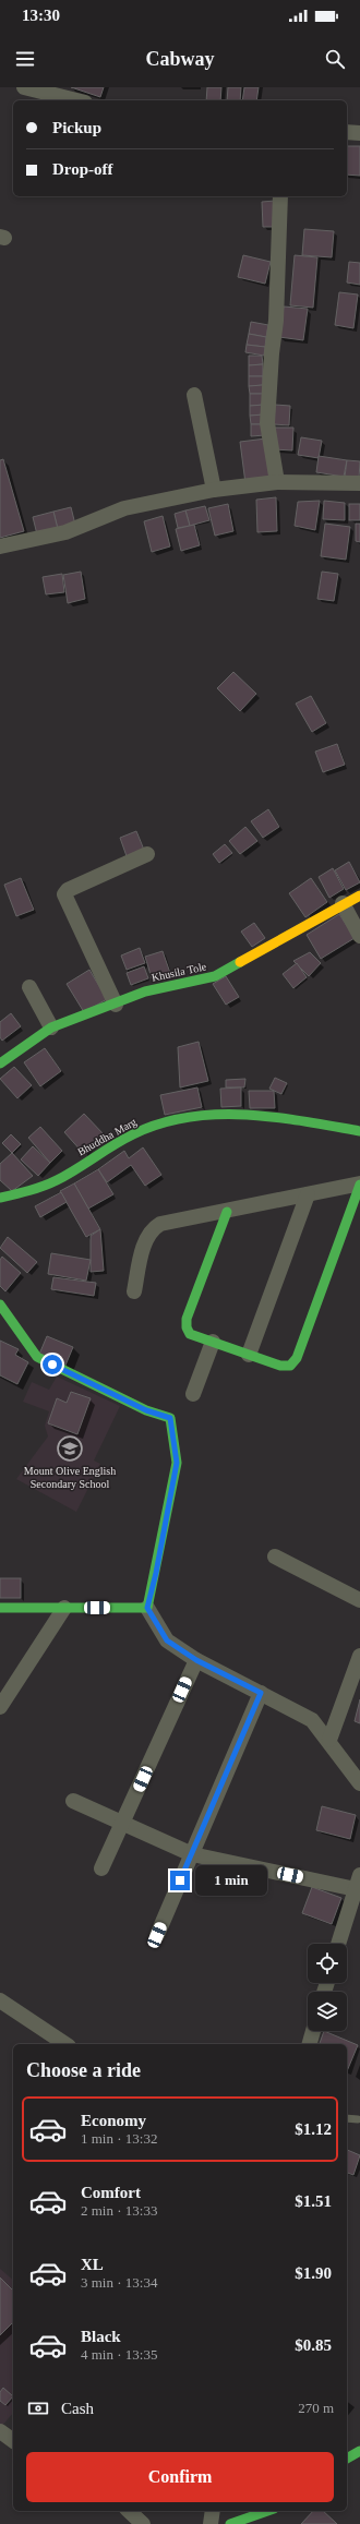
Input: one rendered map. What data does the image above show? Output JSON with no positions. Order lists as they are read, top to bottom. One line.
{"streets":{"street":["Khusila Tole","Bhuddha Marg"]},"places":{"school or university":["Mount Olive English Secondary School"]},"page":{"status":"13:30","header":"Cabway","banner":["Pickup","Drop-off"],"bubble":"1 min","heading":"Choose a ride","list":[{"name":"Economy","note":"1 min · 13:32","value":"$1.12"},{"name":"Comfort","note":"2 min · 13:33","value":"$1.51"},{"name":"XL","note":"3 min · 13:34","value":"$1.90"},{"name":"Black","note":"4 min · 13:35","value":"$0.85"}],"pay":["Cash","270 m"],"buttons":"Confirm"}}
